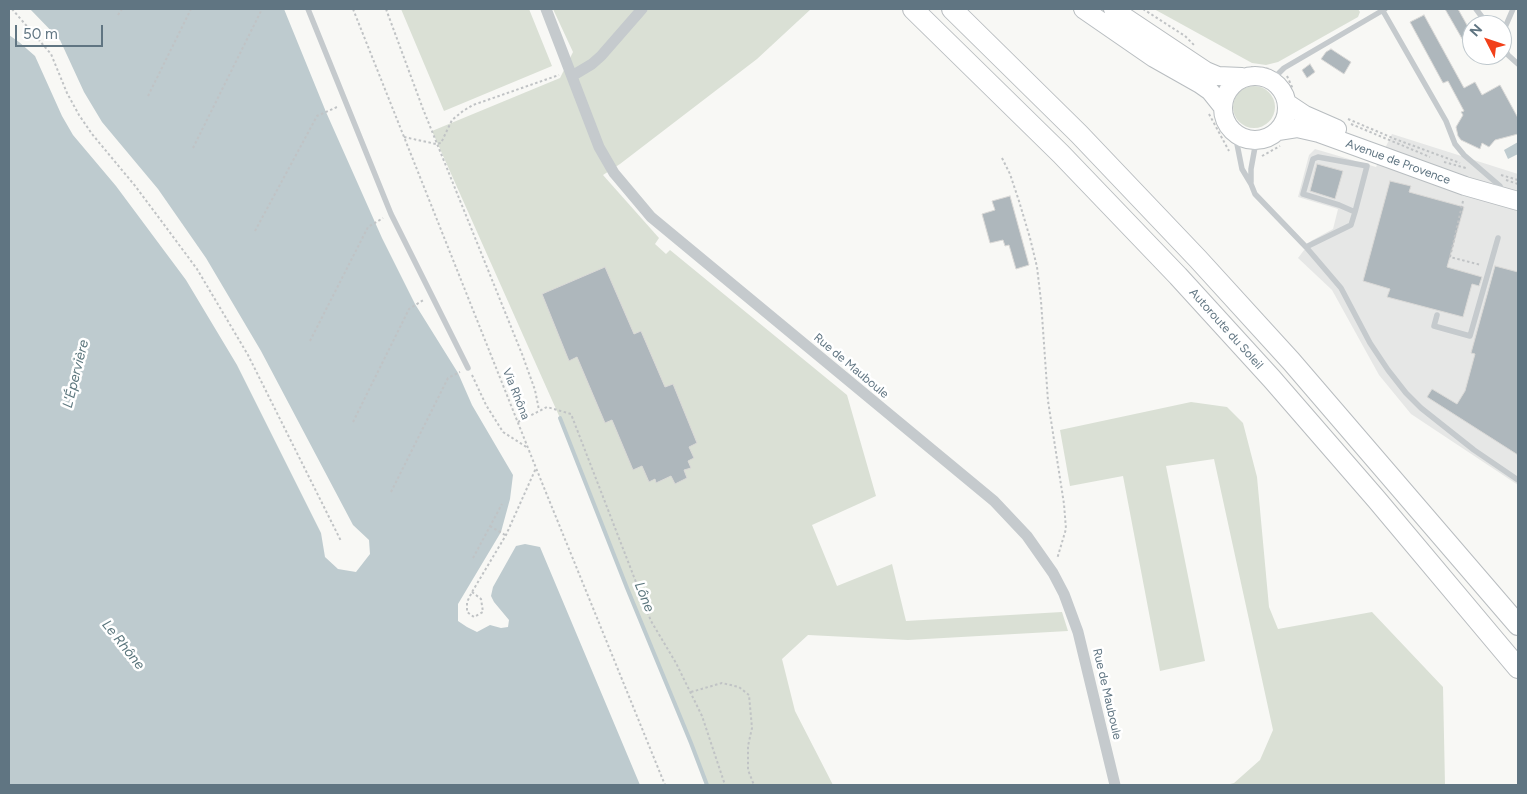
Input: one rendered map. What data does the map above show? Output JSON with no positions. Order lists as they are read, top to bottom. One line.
{"streets":{"highway":["Autoroute du Soleil"],"main road":["Avenue de Provence"],"street":["Rue de Mauboule"],"path":["Via Rhôna"]},"water":["L'Épervière","Lône","Le Rhône"],"scale_bar":"50 m","north":"top left"}
